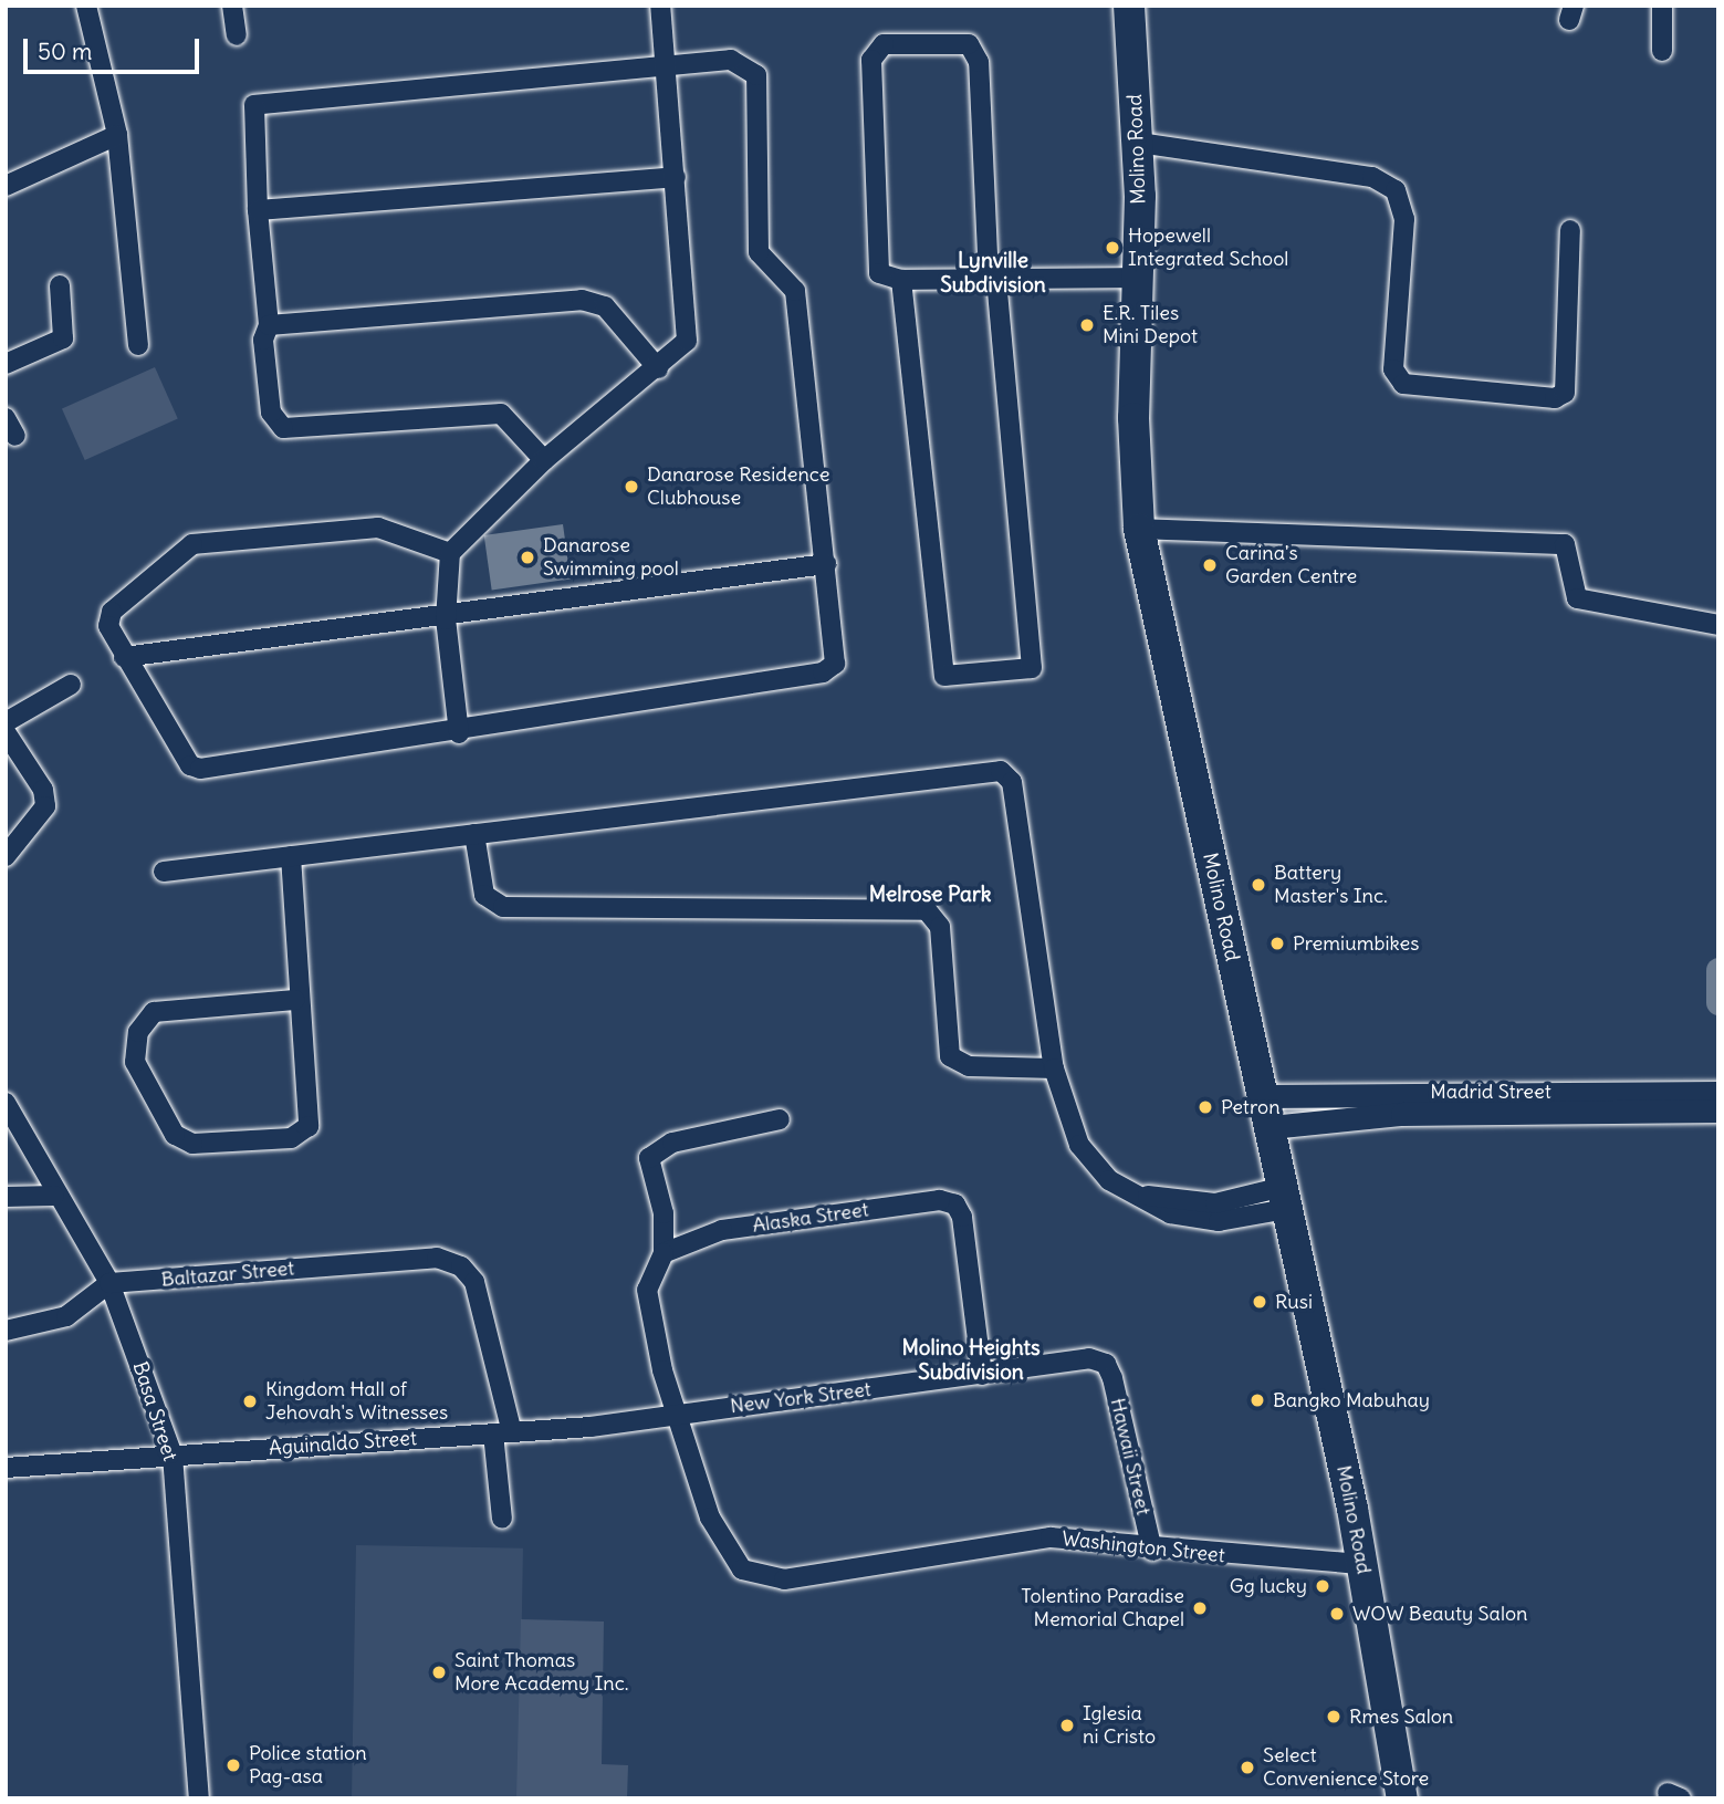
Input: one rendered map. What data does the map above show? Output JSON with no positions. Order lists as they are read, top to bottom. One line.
{"streets":{"main road":["Molino Road"],"street":["Madrid Street","Alaska Street","Baltazar Street","New York Street","Basa Street","Aguinaldo Street","Hawaii Street","Washington Street"]},"crossings":[["Molino Road","Madrid Street"],["Molino Road","Washington Street"],["Alaska Street","New York Street"],["Baltazar Street","Basa Street"],["Baltazar Street","Aguinaldo Street"],["New York Street","Aguinaldo Street"],["New York Street","Hawaii Street"],["New York Street","Washington Street"],["Basa Street","Aguinaldo Street"],["Aguinaldo Street","Washington Street"],["Hawaii Street","Washington Street"]],"districts":["Lynville Subdivision","Melrose Park","Molino Heights Subdivision"],"places":["Hopewell Integrated School","E.R. Tiles Mini Depot","Danarose Residence Clubhouse","Danarose Swimming pool","Carina's Garden Centre","Battery Master's Inc.","Premiumbikes","Petron","Rusi","Bangko Mabuhay","Kingdom Hall of Jehovah's Witnesses","Gg lucky","Tolentino Paradise Memorial Chapel","WOW Beauty Salon","Saint Thomas More Academy Inc.","Rmes Salon","Iglesia ni Cristo","Police station Pag-asa","Select Convenience Store"],"scale_bar":"50 m"}
